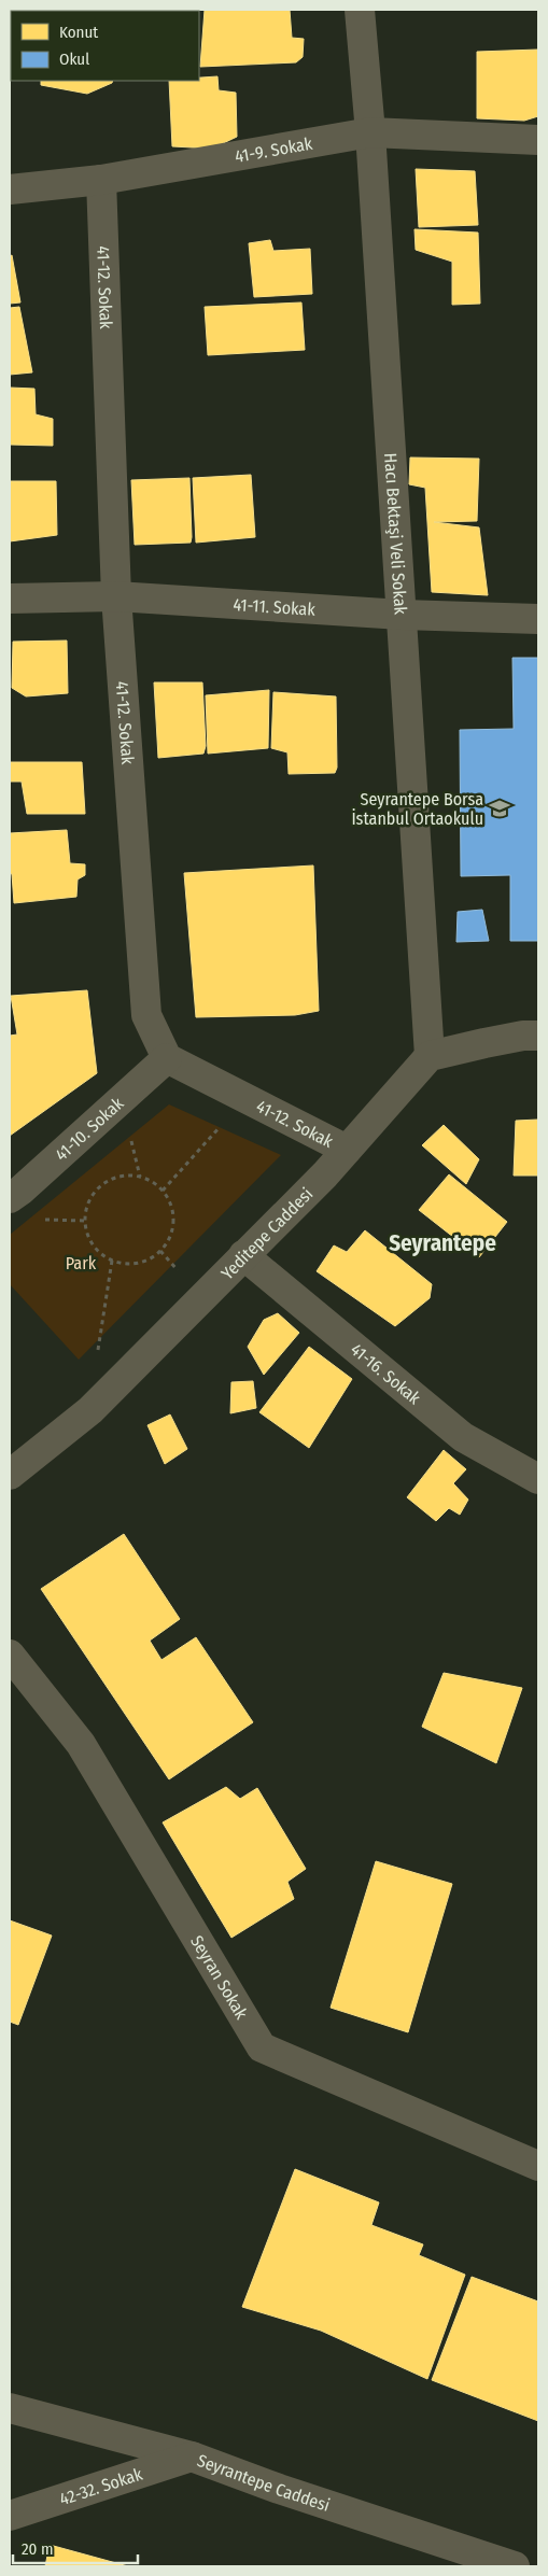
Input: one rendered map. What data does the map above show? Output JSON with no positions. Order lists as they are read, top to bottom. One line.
{"streets":{"street":["41-9. Sokak","41-12. Sokak","Hacı Bektaşi Veli Sokak","41-11. Sokak","41-10. Sokak","Yeditepe Caddesi","41-16. Sokak","Seyran Sokak","Seyrantepe Caddesi","42-32. Sokak"]},"crossings":[["41-9. Sokak","41-12. Sokak"],["41-9. Sokak","Hacı Bektaşi Veli Sokak"],["41-12. Sokak","41-11. Sokak"],["41-12. Sokak","41-10. Sokak"],["41-12. Sokak","Yeditepe Caddesi"],["Hacı Bektaşi Veli Sokak","41-11. Sokak"],["Hacı Bektaşi Veli Sokak","Yeditepe Caddesi"],["Yeditepe Caddesi","41-16. Sokak"],["Seyrantepe Caddesi","42-32. Sokak"]],"districts":["Seyrantepe"],"parks":["Park"],"places":{"school or university":["Seyrantepe Borsa İstanbul Ortaokulu"]},"legend":["Konut","Okul"],"scale_bar":"20 m"}
